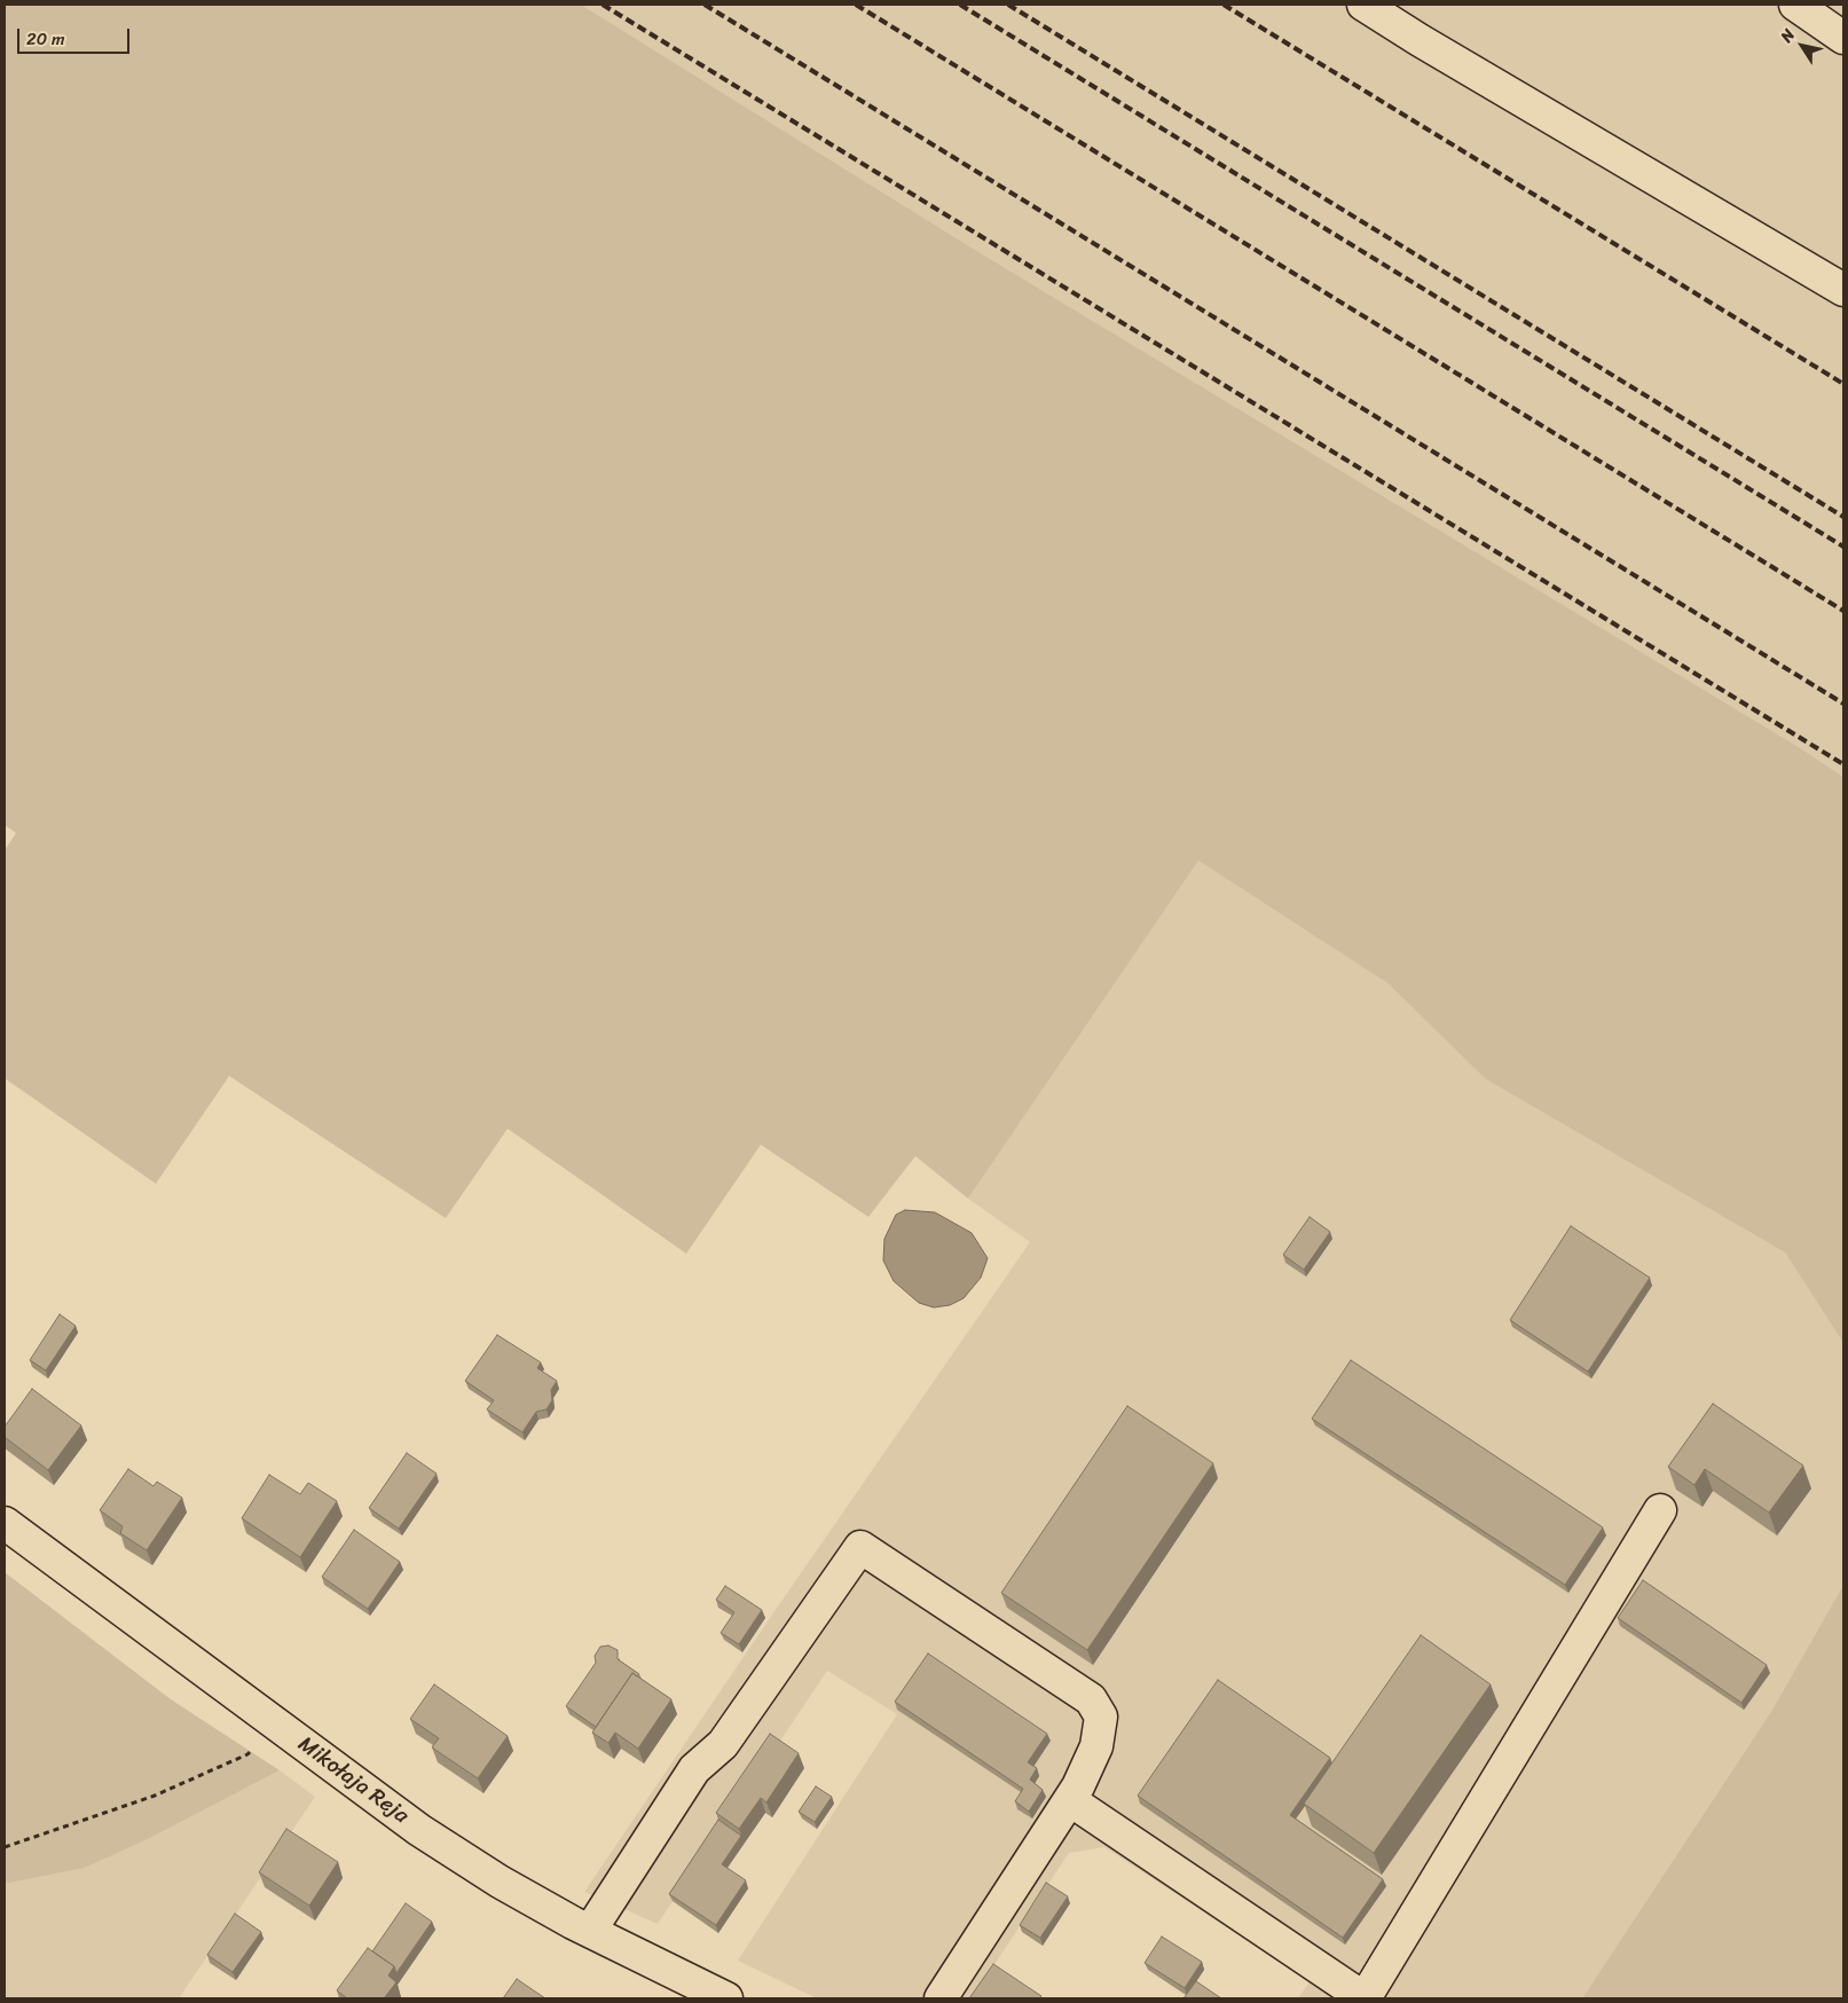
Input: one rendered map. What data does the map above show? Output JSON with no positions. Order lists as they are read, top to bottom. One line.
{"streets":{"street":["Mikołaja Reja"]},"scale_bar":"20 m","north":"top left"}
